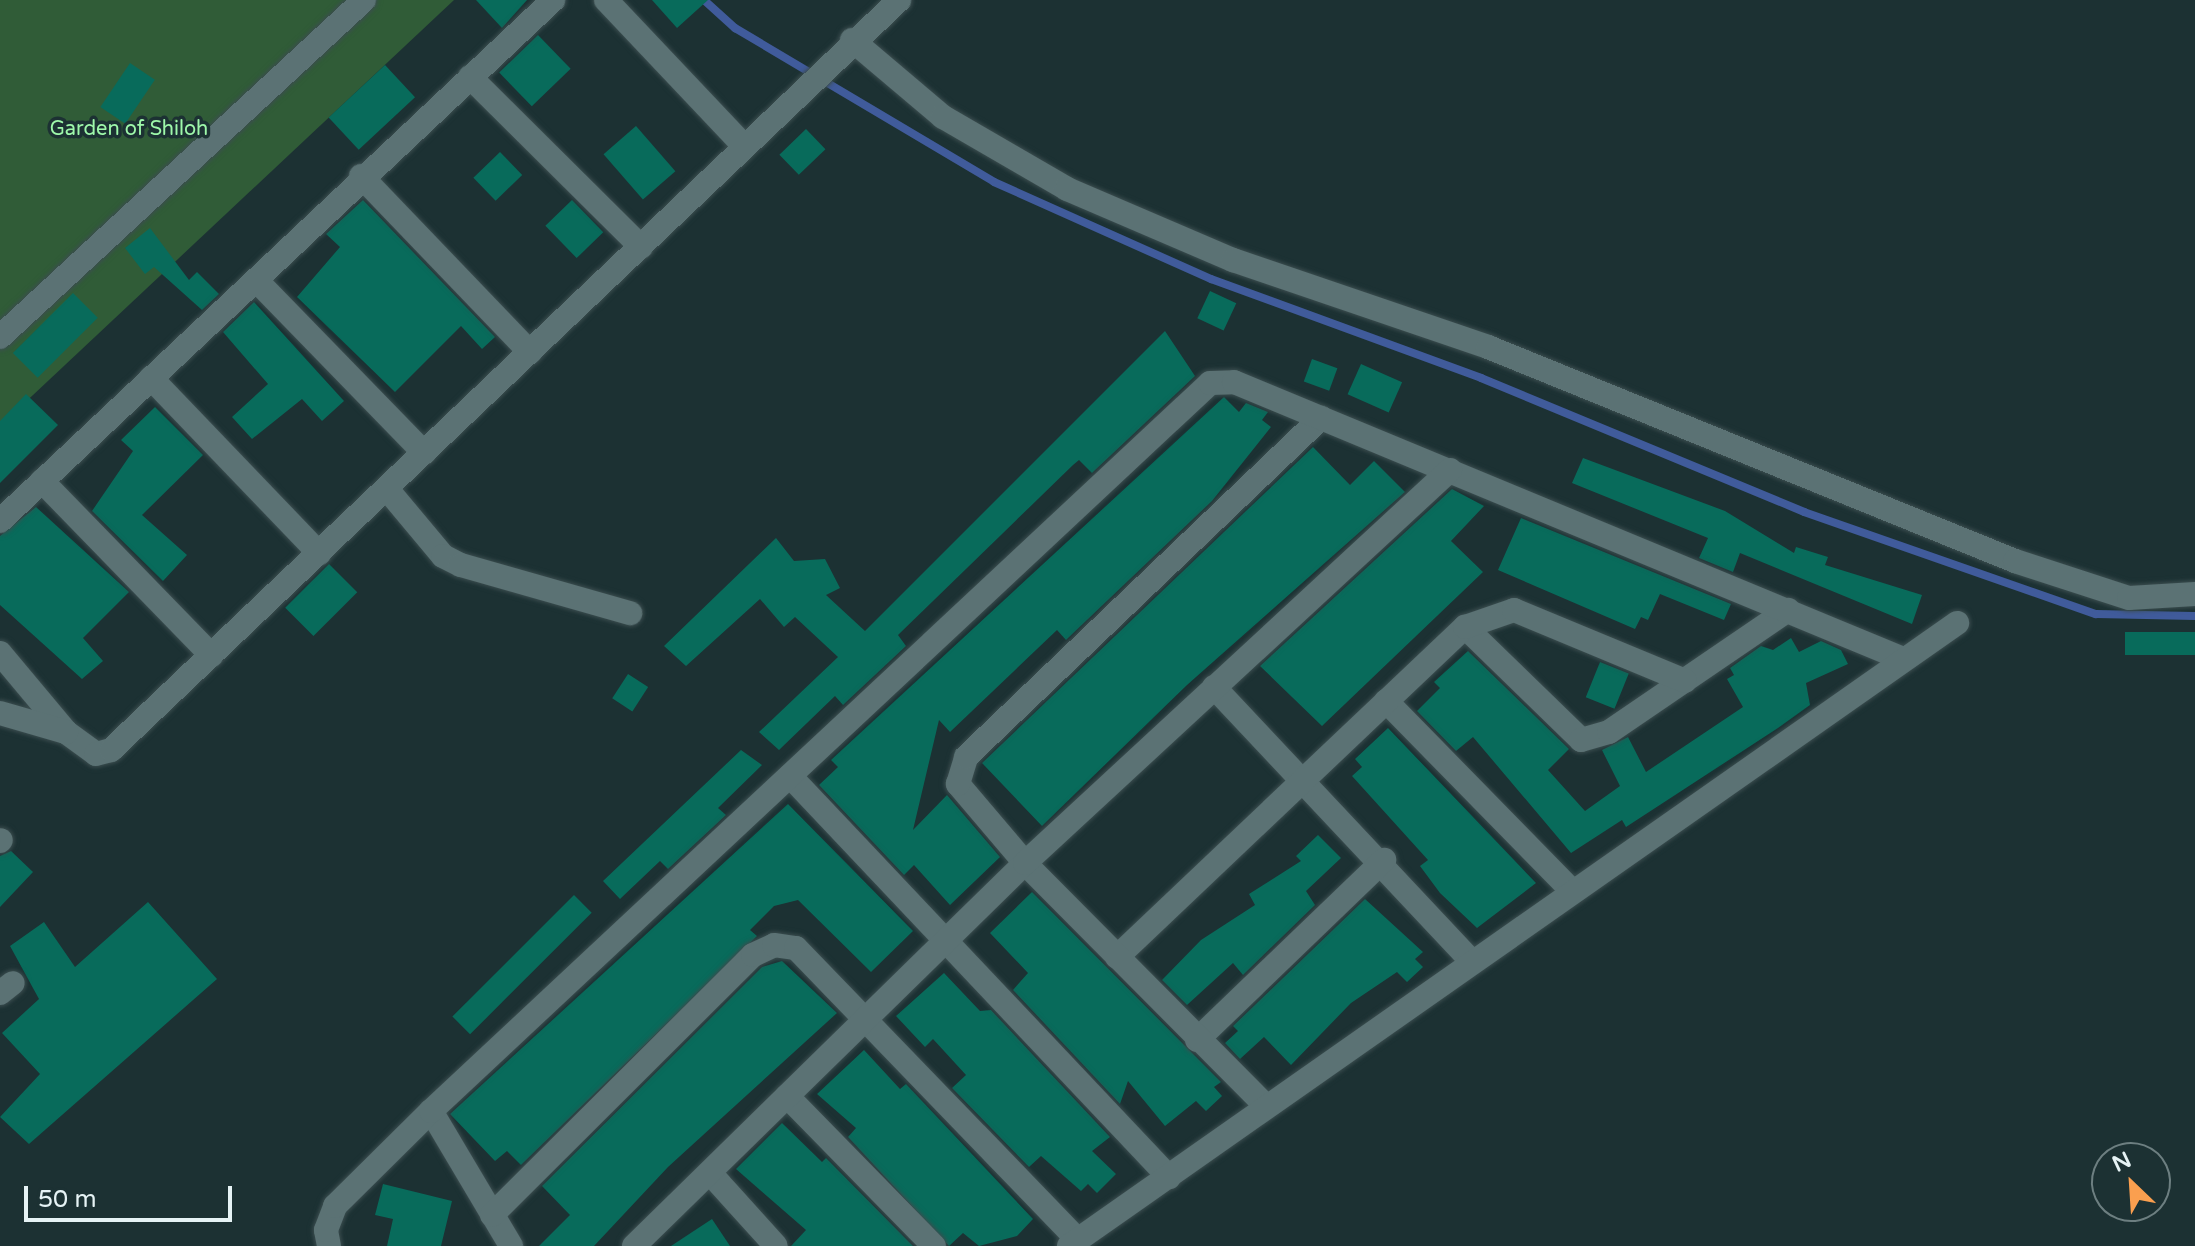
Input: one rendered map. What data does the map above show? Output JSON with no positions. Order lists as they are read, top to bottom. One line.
{"parks":["Garden of Shiloh"],"scale_bar":"50 m","north":"top left"}
